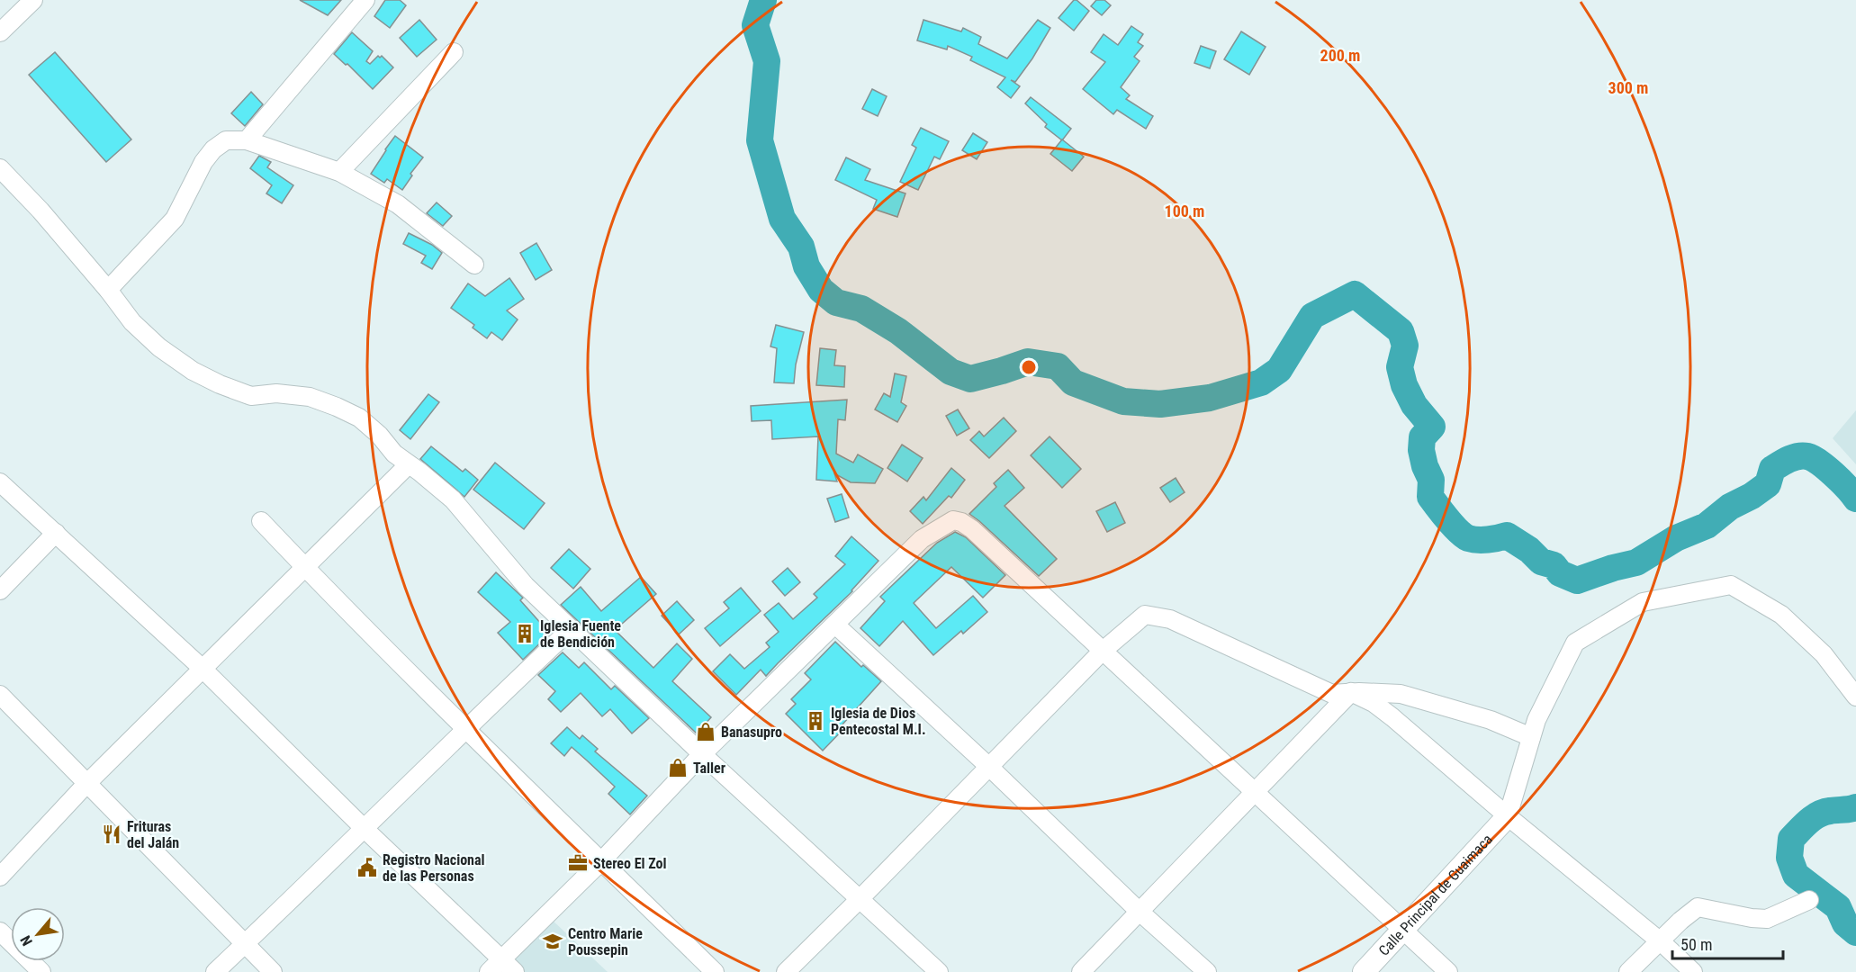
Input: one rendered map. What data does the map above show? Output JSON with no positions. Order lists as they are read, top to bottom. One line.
{"streets":{"main road":["Calle Principal de Guaimaca"]},"places":{"building":["Iglesia Fuente de Bendición","Iglesia de Dios Pentecostal M.I."],"shop":["Banasupro","Taller"],"restaurant":["Frituras del Jalán"],"office":["Stereo El Zol"],"public building":["Registro Nacional de las Personas"],"school or university":["Centro Marie Poussepin"]},"scale_bar":"50 m","north":"bottom left","rings":["200 m","300 m","100 m"]}
